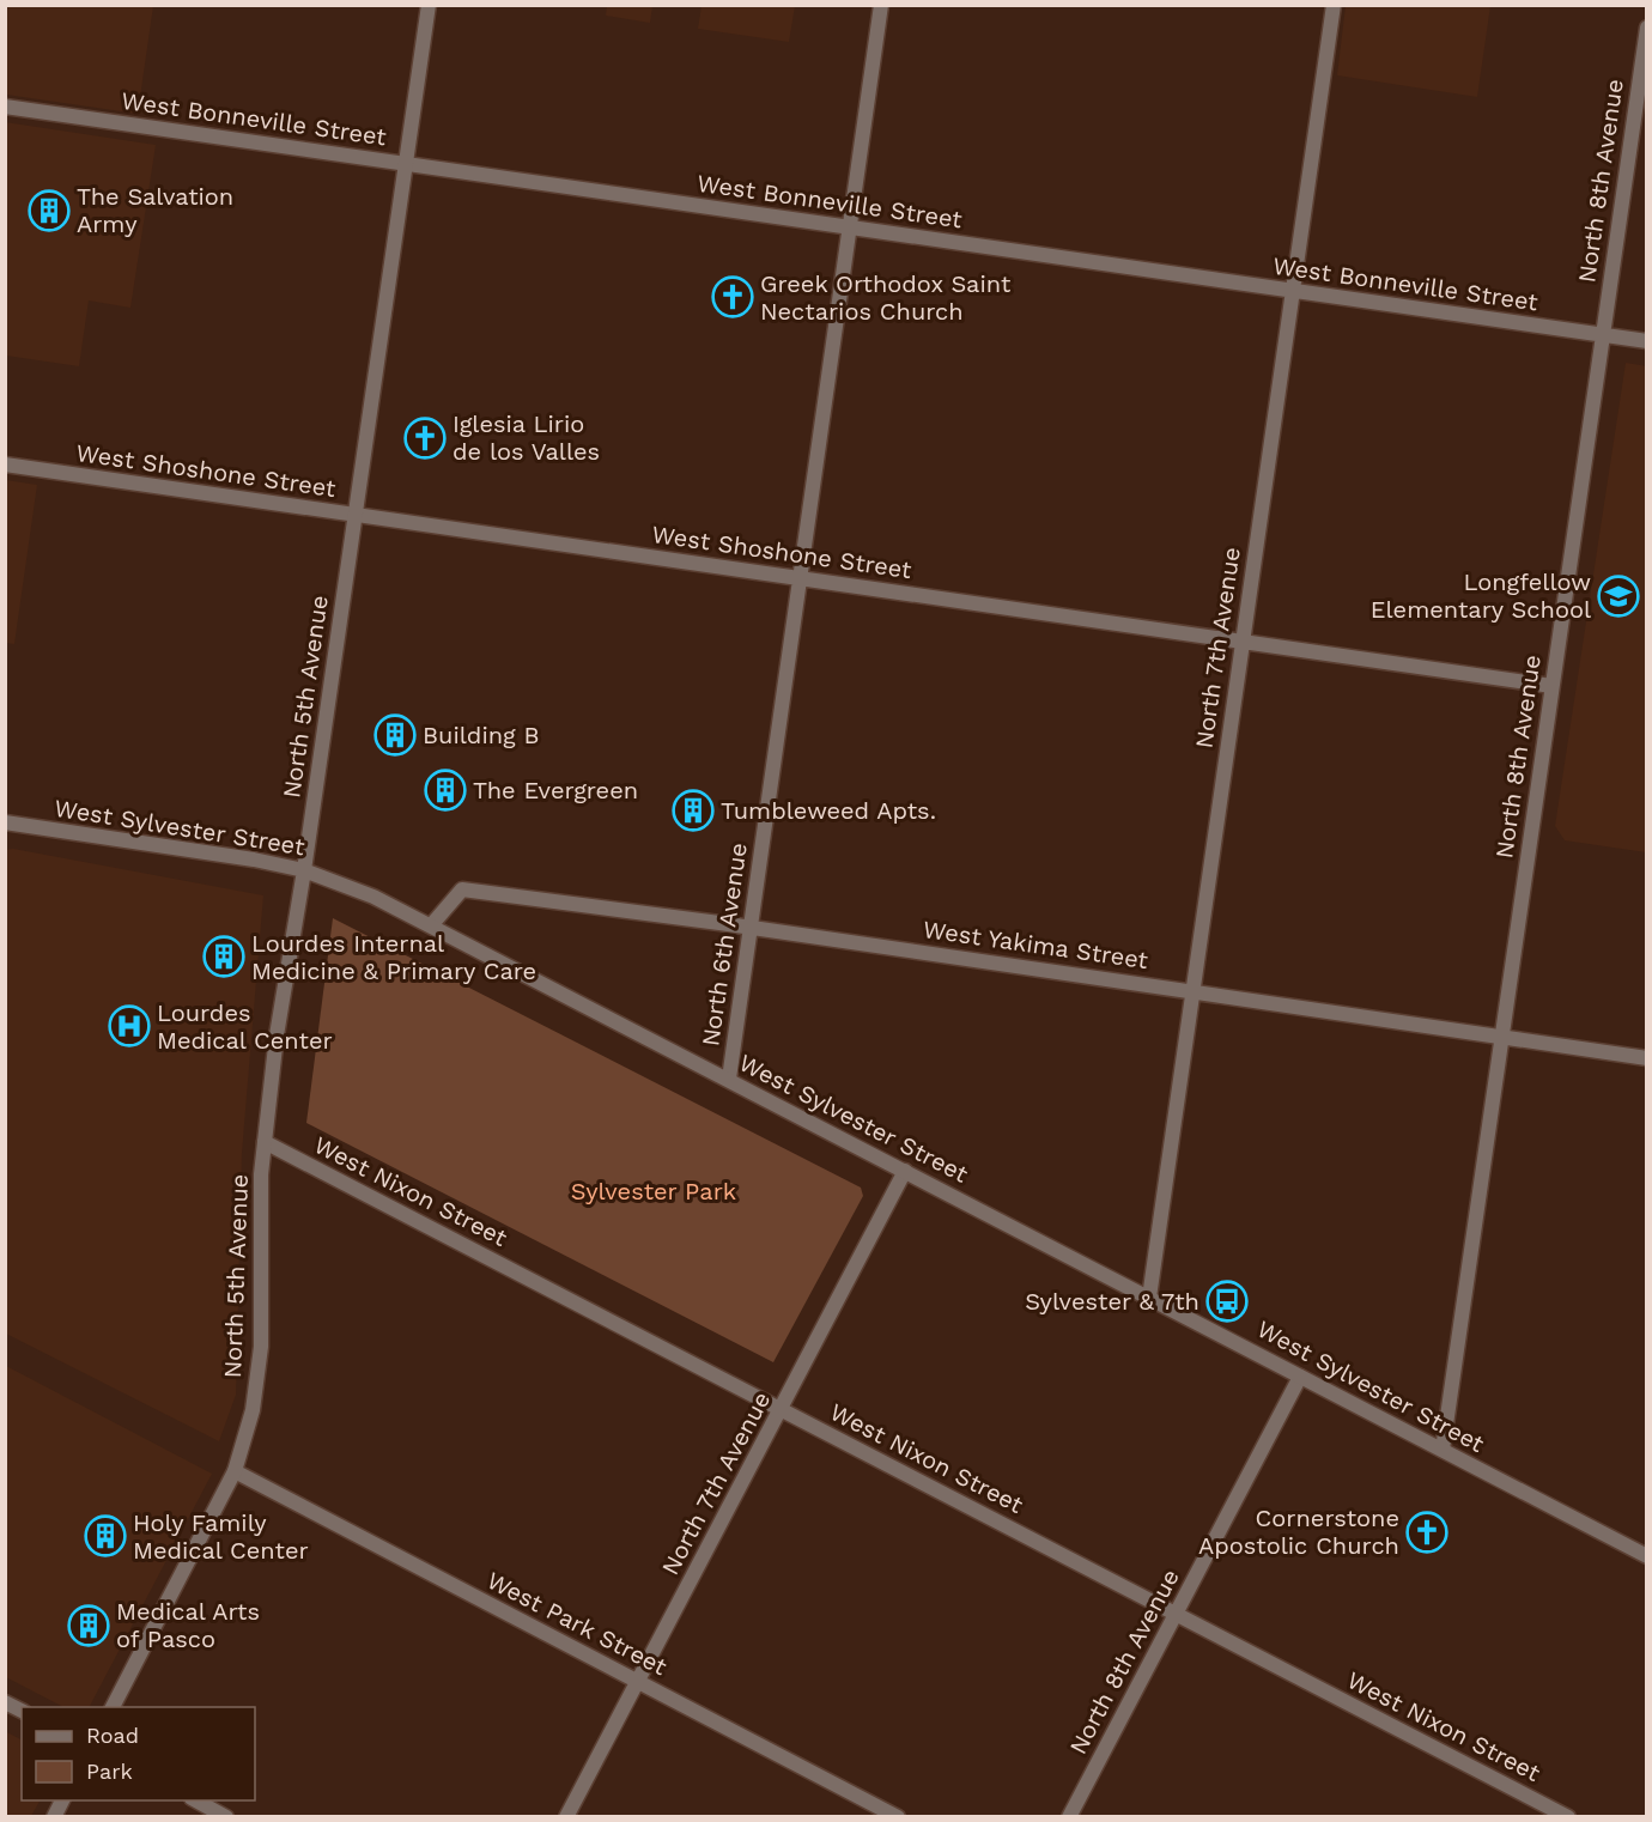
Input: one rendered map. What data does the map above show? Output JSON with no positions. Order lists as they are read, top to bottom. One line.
{"streets":{"street":["West Bonneville Street","North 8th Avenue","West Shoshone Street","North 7th Avenue","North 5th Avenue","West Sylvester Street","North 6th Avenue","West Yakima Street","West Nixon Street","West Park Street"]},"crossings":[["West Bonneville Street","North 8th Avenue"],["West Bonneville Street","North 7th Avenue"],["West Bonneville Street","North 5th Avenue"],["West Bonneville Street","North 6th Avenue"],["North 8th Avenue","West Shoshone Street"],["North 8th Avenue","West Sylvester Street"],["North 8th Avenue","West Yakima Street"],["North 8th Avenue","West Nixon Street"],["West Shoshone Street","North 7th Avenue"],["West Shoshone Street","North 5th Avenue"],["West Shoshone Street","North 6th Avenue"],["North 7th Avenue","West Sylvester Street"],["North 7th Avenue","West Yakima Street"],["North 7th Avenue","West Nixon Street"],["North 7th Avenue","West Park Street"],["North 5th Avenue","West Sylvester Street"],["North 5th Avenue","West Nixon Street"],["North 5th Avenue","West Park Street"],["West Sylvester Street","North 6th Avenue"],["West Sylvester Street","West Yakima Street"],["North 6th Avenue","West Yakima Street"]],"parks":["Sylvester Park"],"places":{"building":["The Salvation Army","Building B","The Evergreen","Tumbleweed Apts.","Lourdes Internal Medicine & Primary Care","Holy Family Medical Center","Medical Arts of Pasco"],"church":["Greek Orthodox Saint Nectarios Church","Iglesia Lirio de los Valles","Cornerstone Apostolic Church"],"school or university":["Longfellow Elementary School"],"hospital":["Lourdes Medical Center"],"bus stop":["Sylvester & 7th"]},"legend":["Road","Park"]}
